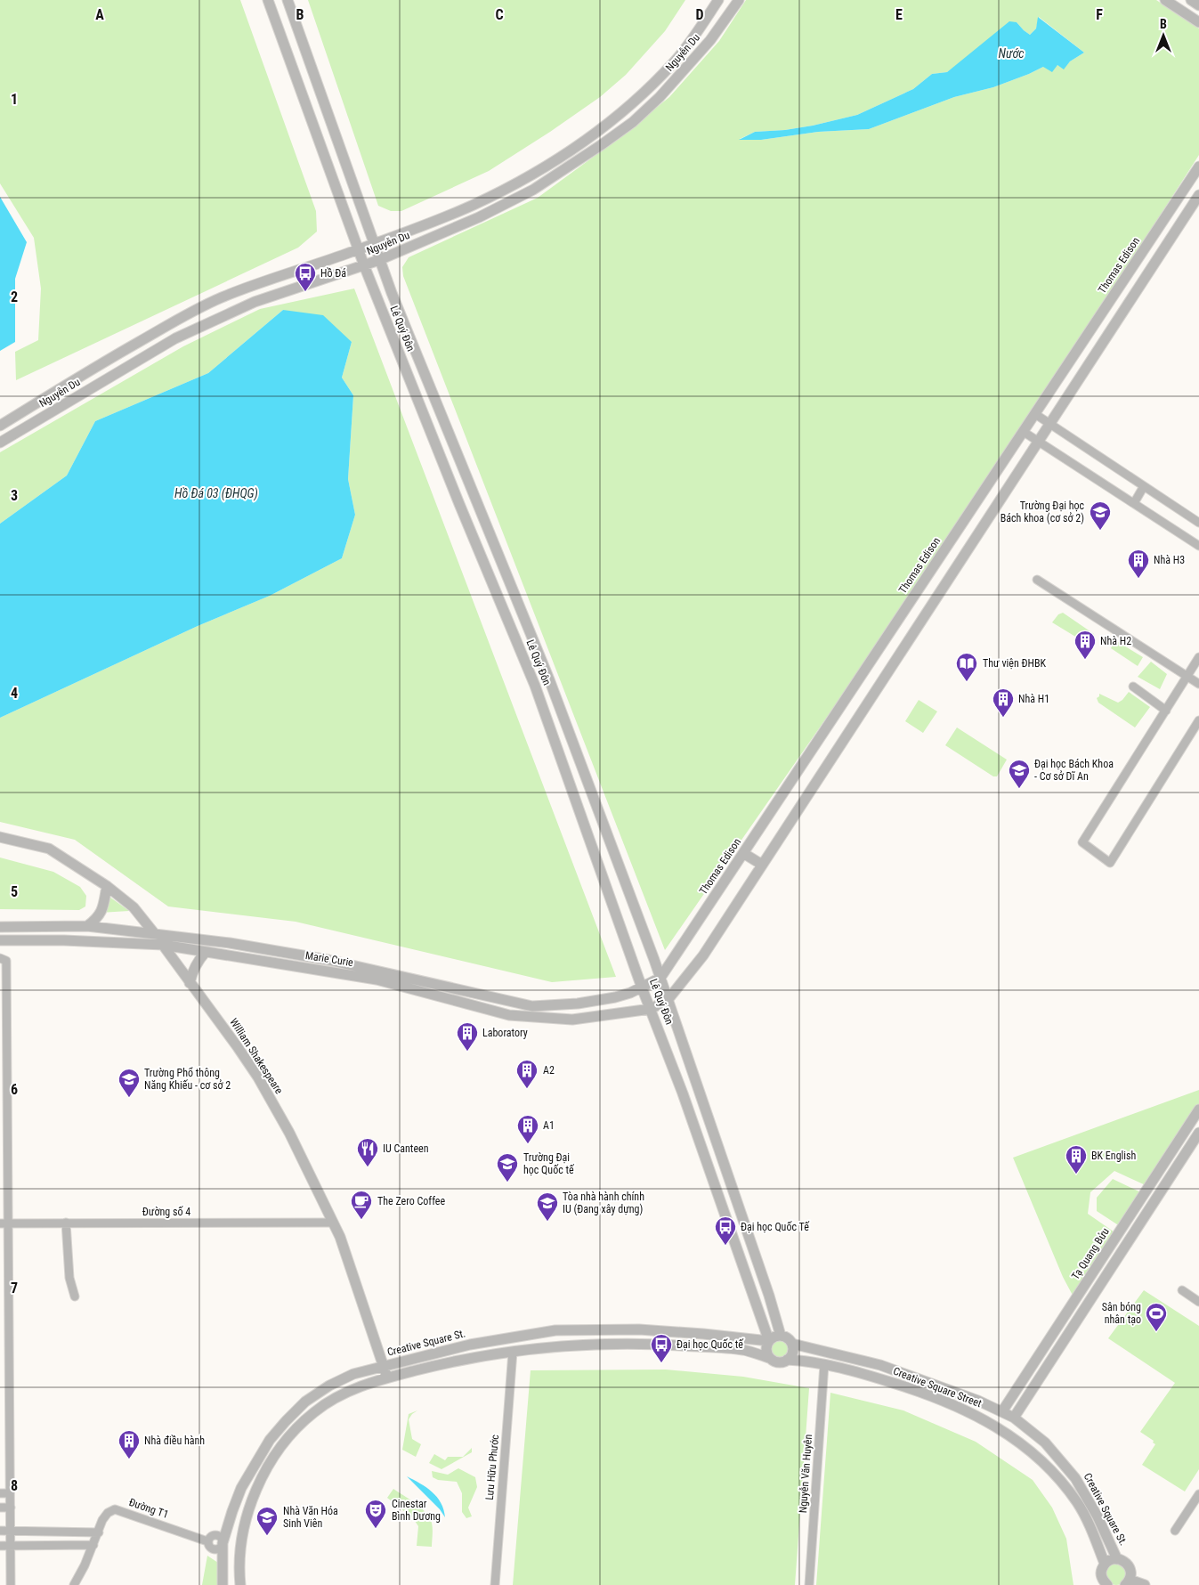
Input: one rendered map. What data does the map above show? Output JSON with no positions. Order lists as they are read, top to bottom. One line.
{"streets":{"street":["Nguyễn Du","Thomas Edison","Lê Quý Đôn","Marie Curie","William Shakespeare","Đường số 4","Tạ Quang Bửu","Creative Square St.","Creative Square Street","Lưu Hữu Phước","Nguyễn Văn Huyên","Đường T1"]},"crossings":[["Nguyễn Du","Lê Quý Đôn"],["Thomas Edison","Lê Quý Đôn"],["Thomas Edison","Marie Curie"],["Lê Quý Đôn","Marie Curie"],["Lê Quý Đôn","Creative Square St."],["Lê Quý Đôn","Creative Square Street"],["Marie Curie","William Shakespeare"],["William Shakespeare","Đường số 4"],["William Shakespeare","Creative Square St."],["Tạ Quang Bửu","Creative Square Street"],["Creative Square St.","Creative Square Street"],["Creative Square St.","Đường T1"],["Creative Square Street","Nguyễn Văn Huyên"]],"water":["Nước","Hồ Đá 03 (ĐHQG)"],"places":{"bus stop":["Hồ Đá","Đại học Quốc Tế","Đại học Quốc tế"],"school or university":["Trường Đại học Bách khoa (cơ sở 2)","Đại học Bách Khoa - Cơ sở Dĩ An","Trường Phổ thông Năng Khiếu - cơ sở 2","Trường Đại học Quốc tế","Tòa nhà hành chính IU (Đang xây dựng)","Nhà Văn Hóa Sinh Viên"],"building":["Nhà H3","Nhà H2","Nhà H1","Laboratory","A2","A1","BK English","Nhà điều hành"],"library":["Thư viện ĐHBK"],"restaurant":["IU Canteen"],"cafe":["The Zero Coffee"],"sports":["Sân bóng nhân tạo"],"theatre":["Cinestar Bình Dương"]},"north":"top","grid":{"columns":["A","B","C","D","E","F"],"rows":["1","2","3","4","5","6","7","8"]}}
